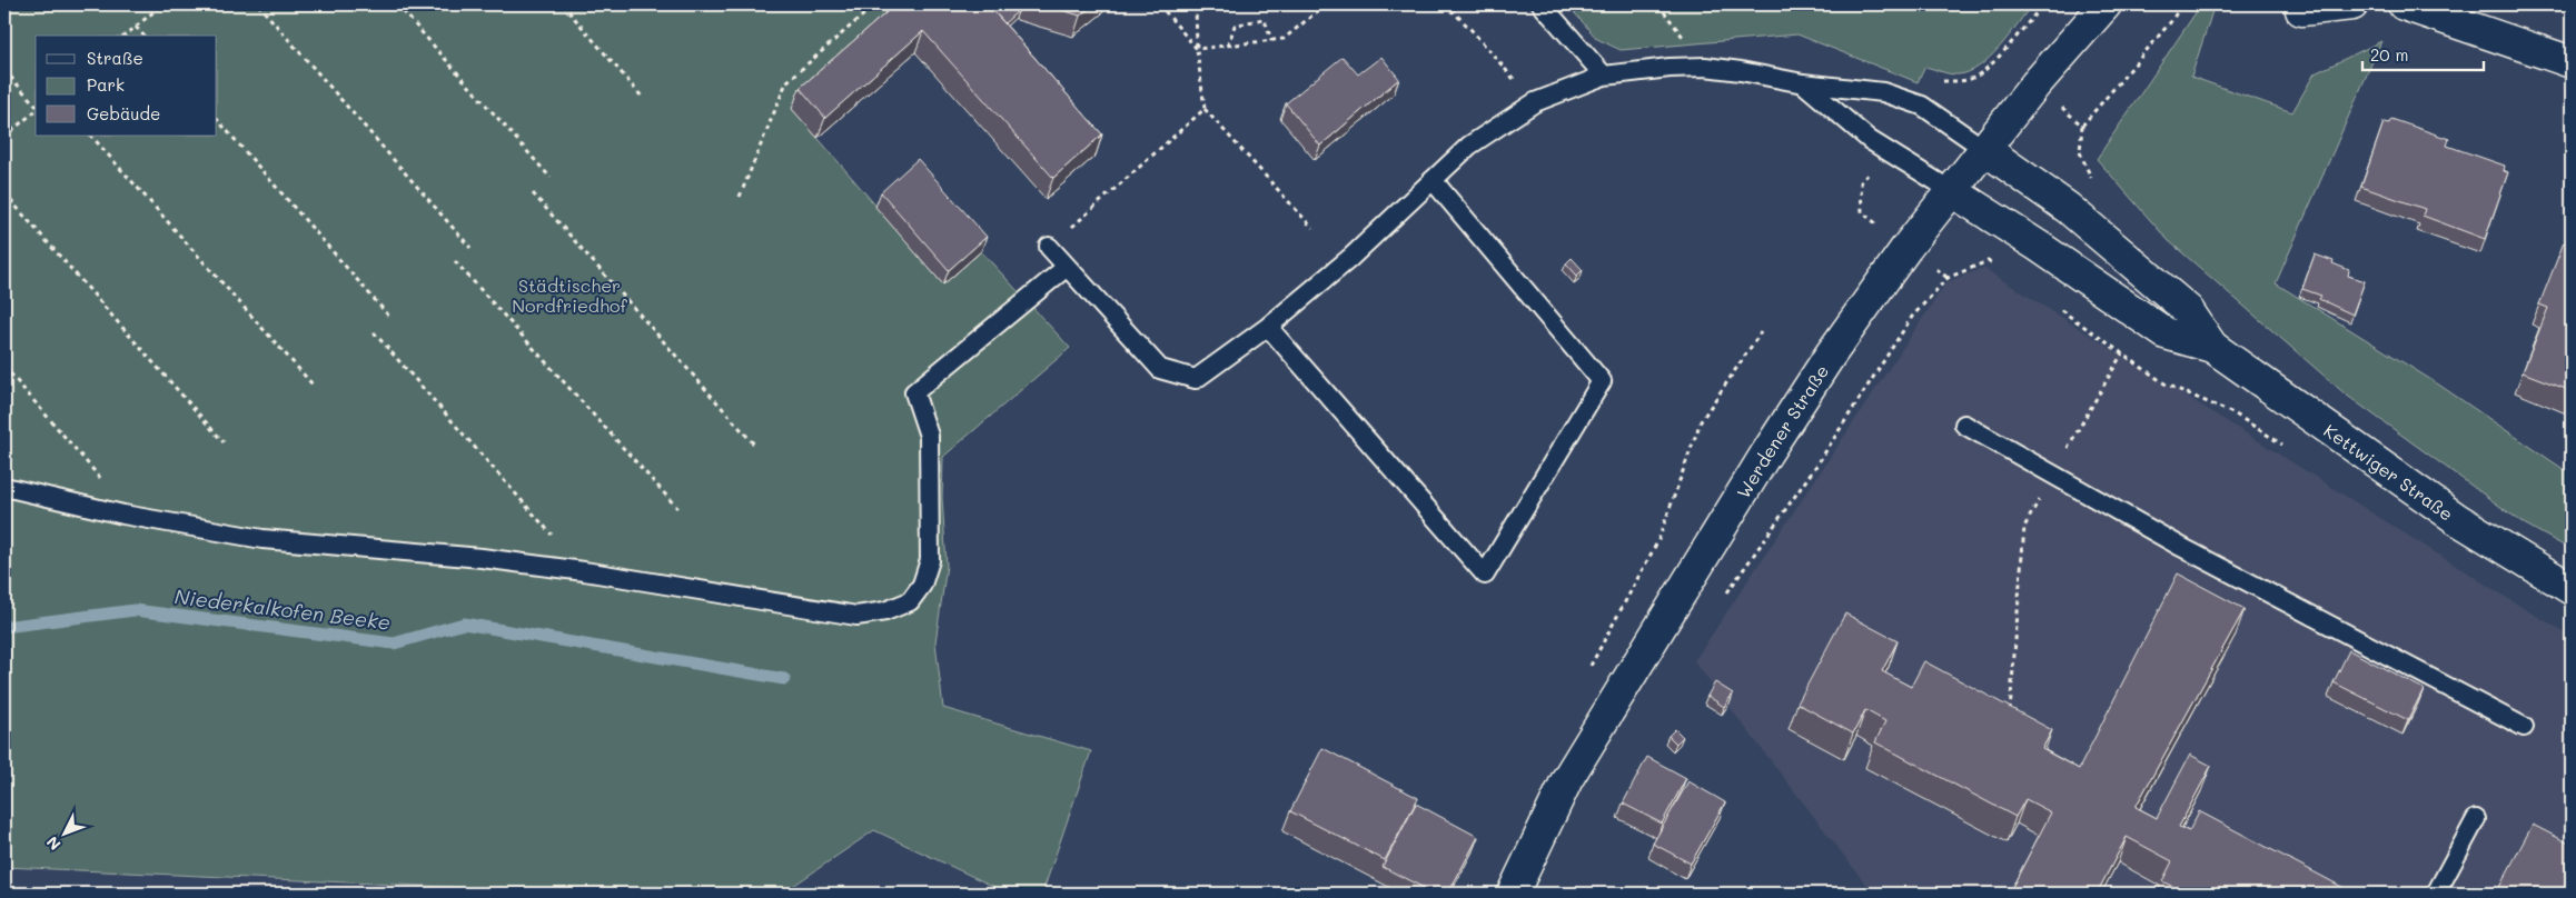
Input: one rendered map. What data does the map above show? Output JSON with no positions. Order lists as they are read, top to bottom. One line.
{"streets":{"main road":["Werdener Straße","Kettwiger Straße"]},"crossings":[["Werdener Straße","Kettwiger Straße"]],"water":["Niederkalkofen Beeke"],"parks":["Städtischer Nordfriedhof"],"legend":["Straße","Park","Gebäude"],"scale_bar":"20 m","north":"bottom left"}
